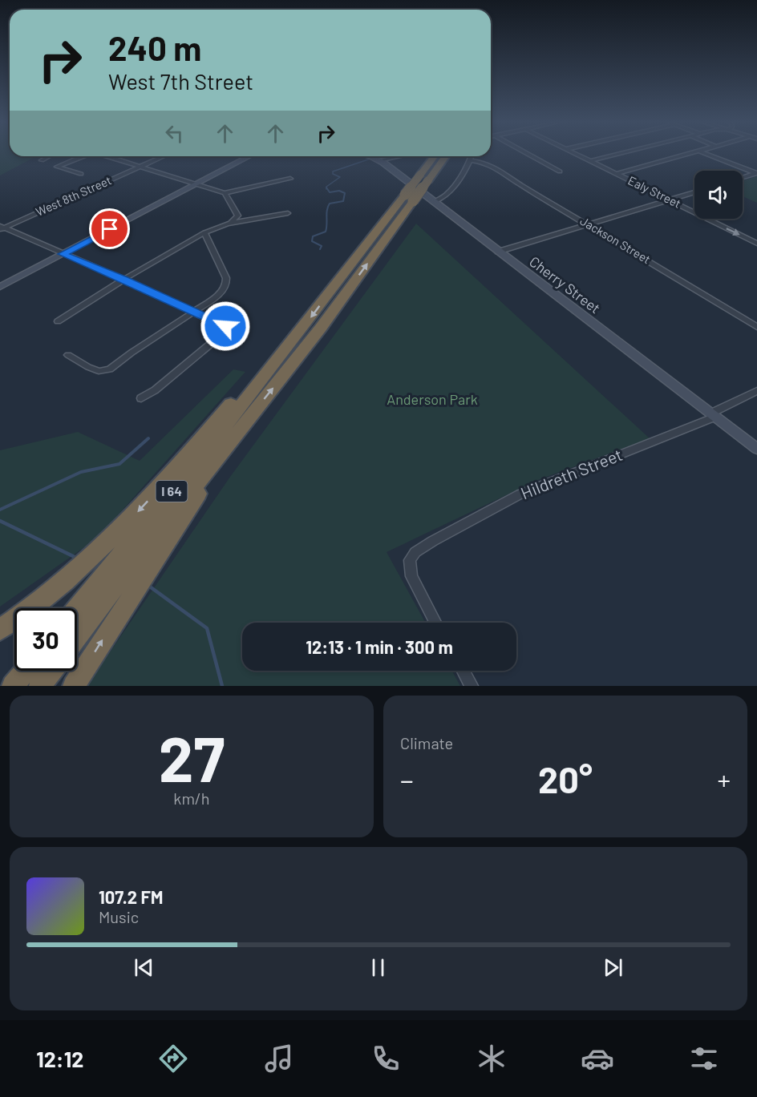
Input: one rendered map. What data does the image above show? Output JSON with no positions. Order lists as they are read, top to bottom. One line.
{"streets":{"highway":["I 64"],"street":["Ealy Street","West 8th Street","Jackson Street","Cherry Street","Hildreth Street"]},"crossings":[["Cherry Street","Hildreth Street"]],"parks":["Anderson Park"],"page":{"turn":["240 m","West 7th Street"],"limit":"30","trip":"12:13 · 1 min · 300 m","tile":[["27","km/h"],"Climate"],"heat":["−","20°","+"],"song":["107.2 FM","Music"],"tabs":"12:12"}}
